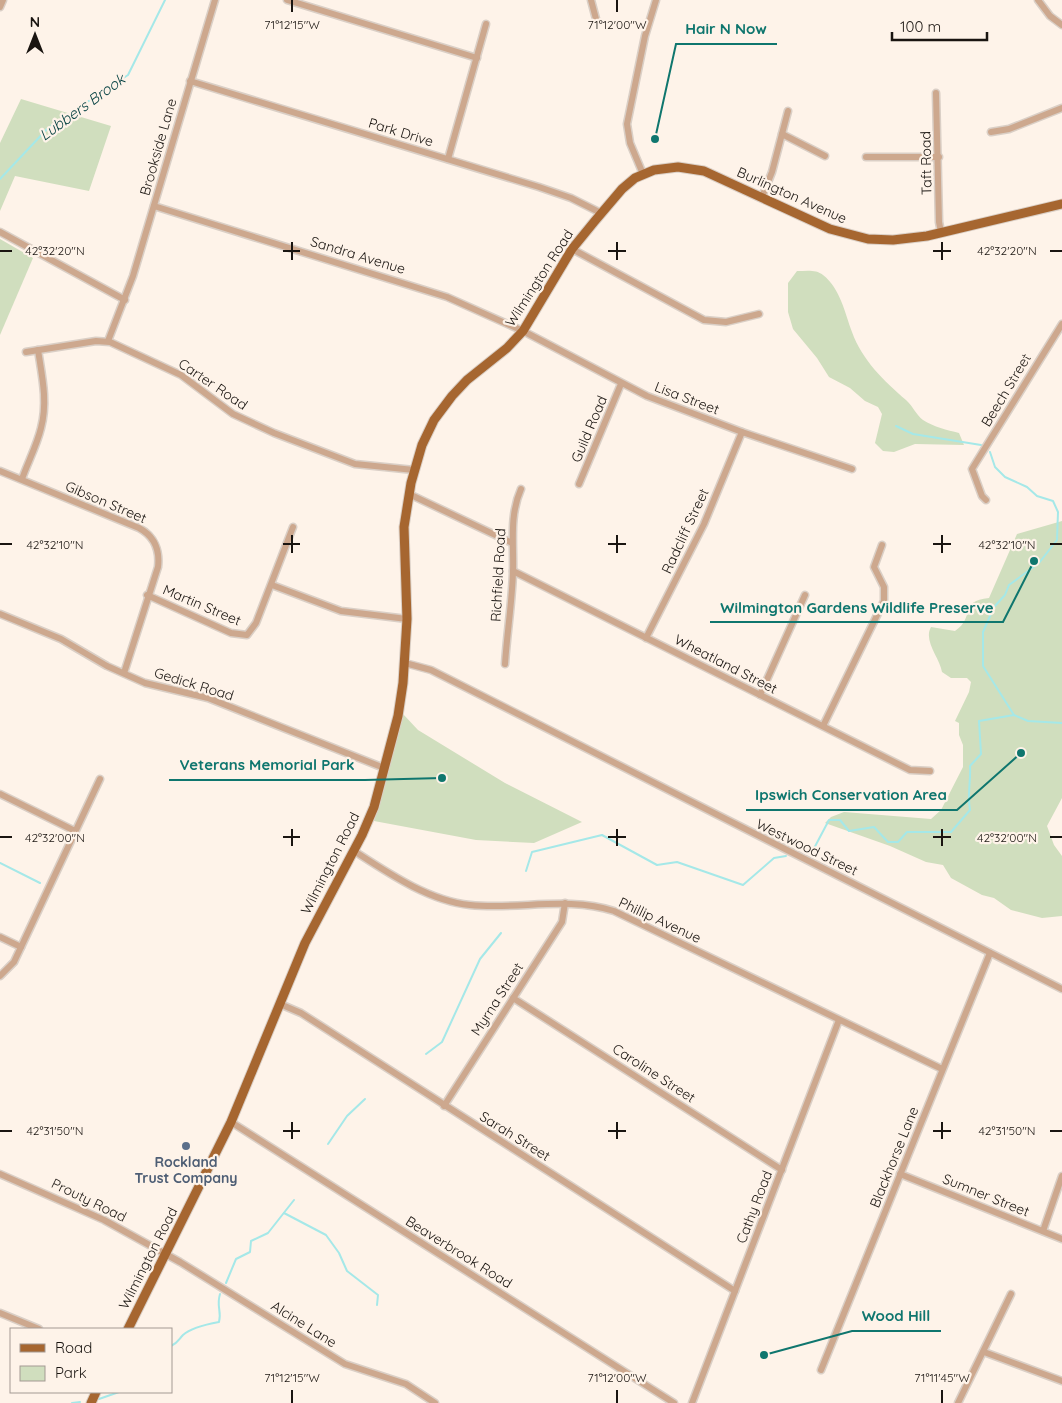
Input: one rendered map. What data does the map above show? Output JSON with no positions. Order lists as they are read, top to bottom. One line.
{"streets":{"main road":["Burlington Avenue","Wilmington Road"],"street":["Park Drive","Brookside Lane","Taft Road","Sandra Avenue","Carter Road","Beech Street","Lisa Street","Guild Road","Gibson Street","Radcliff Street","Richfield Road","Martin Street","Wheatland Street","Gedick Road","Westwood Street","Phillip Avenue","Myrna Street","Caroline Street","Sarah Street","Blackhorse Lane","Sumner Street","Prouty Road","Cathy Road","Beaverbrook Road","Alcine Lane"]},"crossings":[["Park Drive","Brookside Lane"],["Park Drive","Wilmington Road"],["Brookside Lane","Sandra Avenue"],["Brookside Lane","Carter Road"],["Taft Road","Burlington Avenue"],["Burlington Avenue","Wilmington Road"],["Sandra Avenue","Wilmington Road"],["Sandra Avenue","Lisa Street"],["Wilmington Road","Carter Road"],["Wilmington Road","Lisa Street"],["Wilmington Road","Gedick Road"],["Wilmington Road","Westwood Street"],["Wilmington Road","Phillip Avenue"],["Wilmington Road","Sarah Street"],["Wilmington Road","Prouty Road"],["Wilmington Road","Beaverbrook Road"],["Wilmington Road","Alcine Lane"],["Lisa Street","Guild Road"],["Lisa Street","Radcliff Street"],["Gibson Street","Martin Street"],["Gibson Street","Gedick Road"],["Radcliff Street","Wheatland Street"],["Richfield Road","Wheatland Street"],["Westwood Street","Blackhorse Lane"],["Phillip Avenue","Myrna Street"],["Phillip Avenue","Blackhorse Lane"],["Phillip Avenue","Cathy Road"],["Myrna Street","Caroline Street"],["Myrna Street","Sarah Street"],["Caroline Street","Cathy Road"],["Sarah Street","Cathy Road"],["Blackhorse Lane","Sumner Street"],["Prouty Road","Alcine Lane"]],"water":["Lubbers Brook"],"places":["Hair N Now","Wilmington Gardens Wildlife Preserve","Ipswich Conservation Area","Veterans Memorial Park","Rockland Trust Company","Wood Hill"],"legend":["Road","Park"],"scale_bar":"100 m","north":"top","coordinates":["71°12'15\"W","71°12'00\"W","42°32'20\"N","42°32'10\"N","42°32'00\"N","42°31'50\"N","71°11'45\"W"]}
